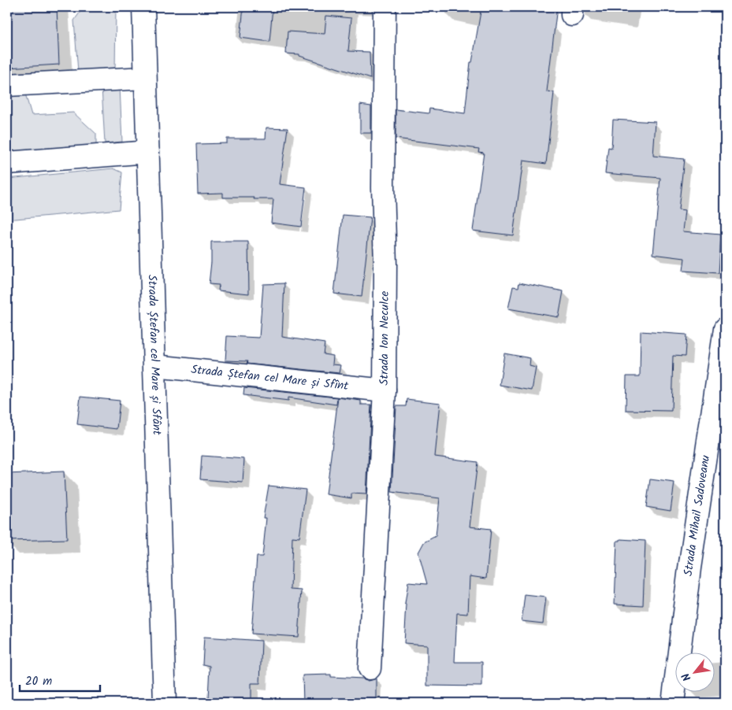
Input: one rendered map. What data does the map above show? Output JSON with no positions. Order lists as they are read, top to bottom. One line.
{"streets":{"street":["Strada Ion Neculce","Strada Ștefan cel Mare și Sfânt","Strada Ștefan cel Mare și Sfînt","Strada Mihail Sadoveanu"]},"crossings":[["Strada Ion Neculce","Strada Ștefan cel Mare și Sfînt"],["Strada Ștefan cel Mare și Sfânt","Strada Ștefan cel Mare și Sfînt"]],"scale_bar":"20 m","north":"bottom left"}
